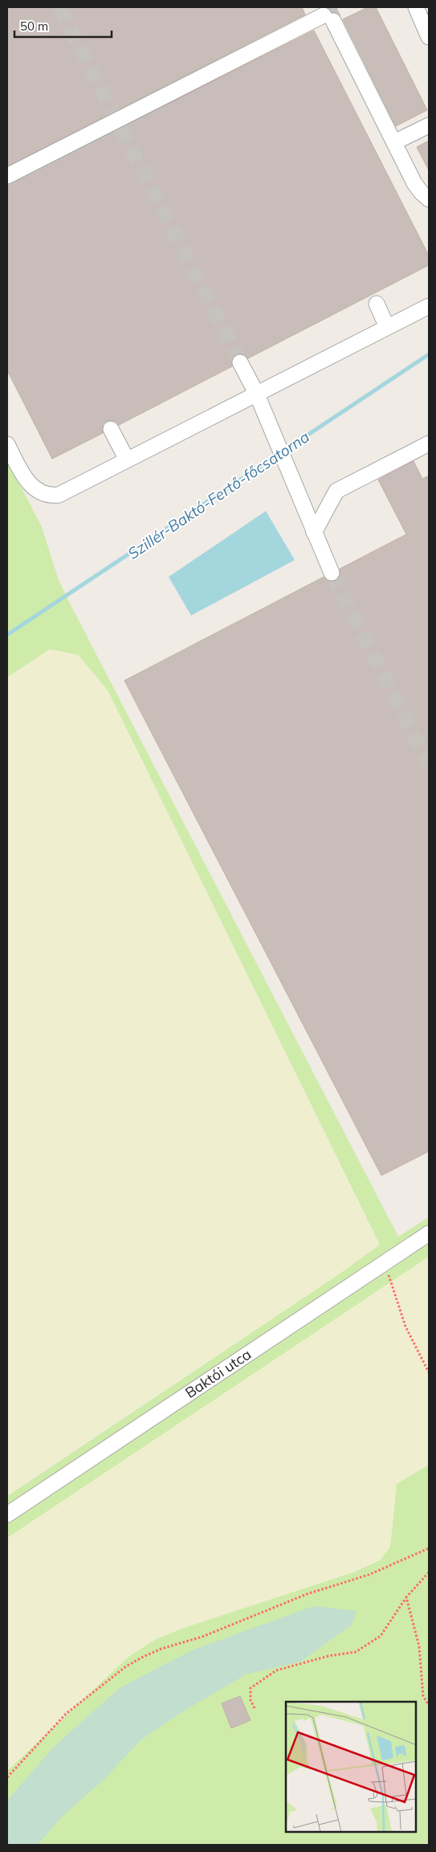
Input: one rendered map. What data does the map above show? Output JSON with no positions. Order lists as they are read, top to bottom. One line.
{"streets":{"street":["Baktói utca"]},"water":["Szillér-Baktó-Fertő-főcsatorna"],"scale_bar":"50 m"}
